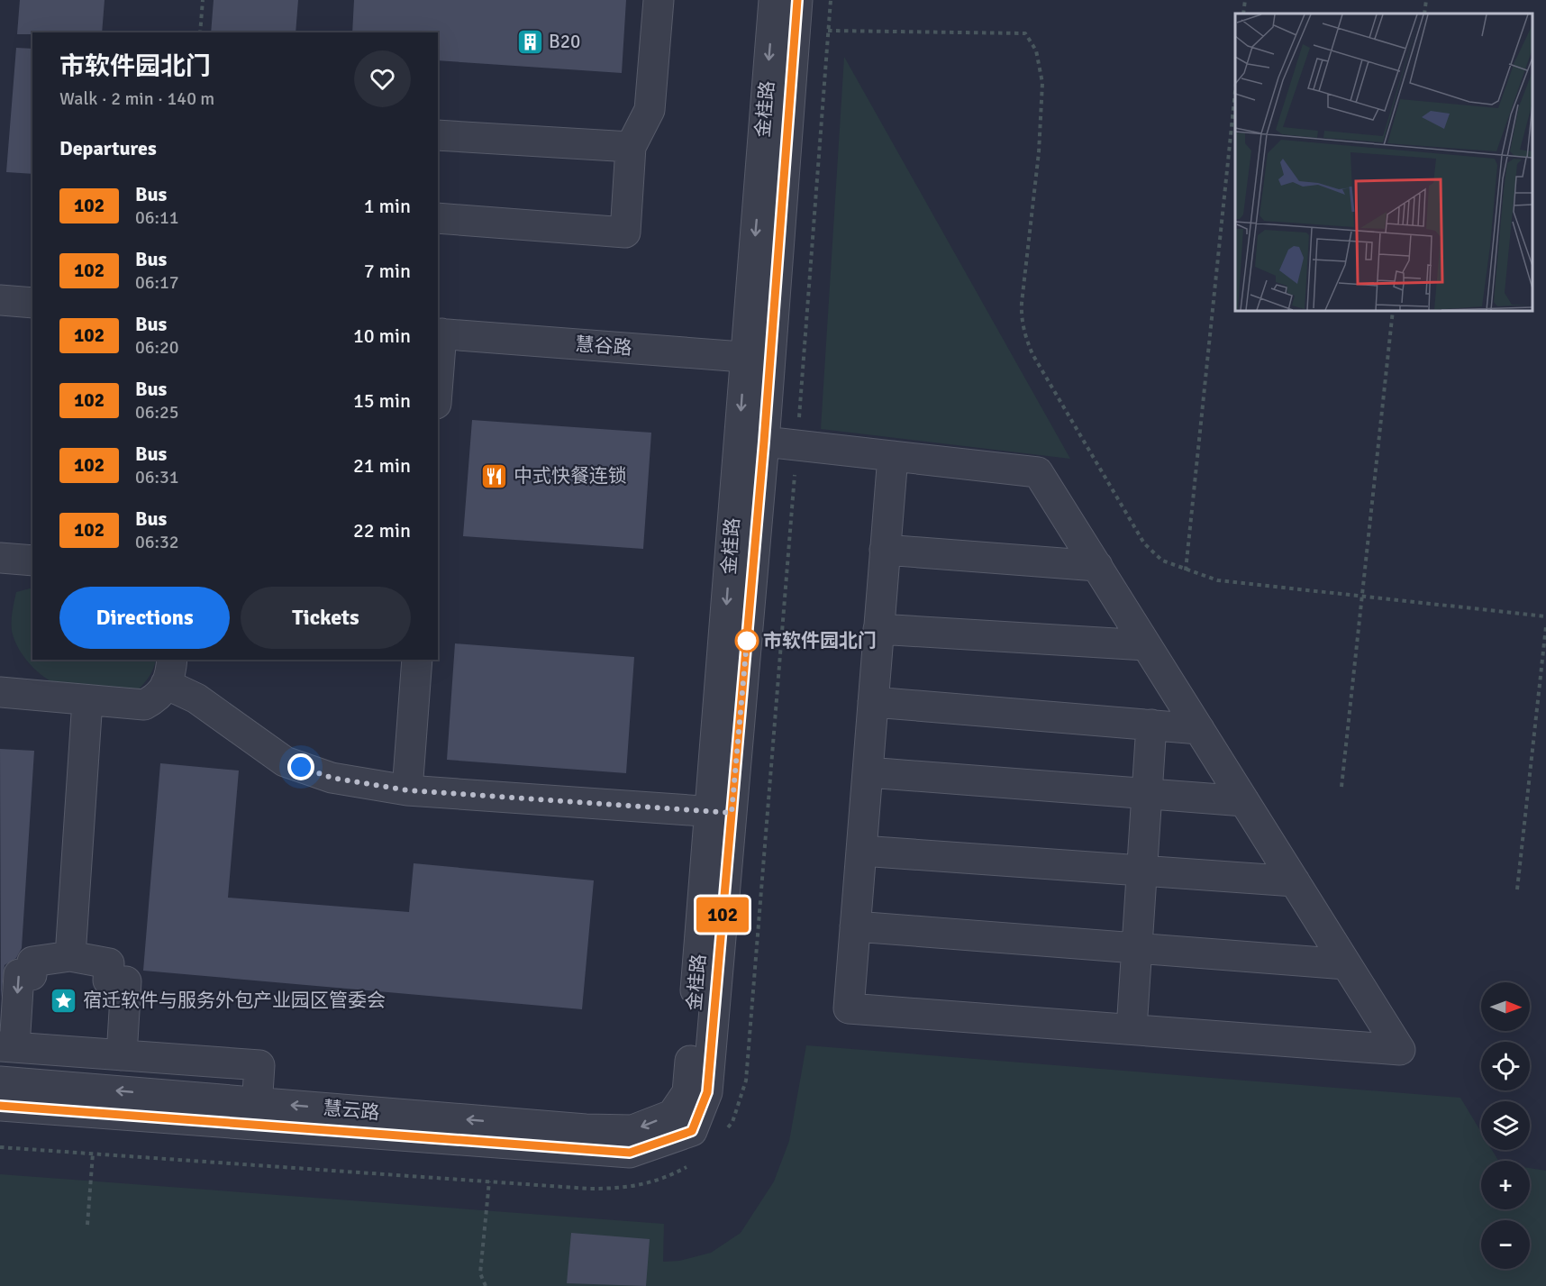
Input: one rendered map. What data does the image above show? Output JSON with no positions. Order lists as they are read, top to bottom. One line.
{"streets":{"street":["金桂路","慧谷路","慧云路"]},"crossings":[["金桂路","慧谷路"],["金桂路","慧云路"]],"places":{"building":["B20"],"restaurant":["中式快餐连锁"],"other":["市软件园北门"],"place":["宿迁软件与服务外包产业园区管委会"]},"lines":["bus line 102"],"north":"right","page":{"on_map":"102","heading":[["市软件园北门","Walk · 2 min · 140 m"],"Departures"],"list":[{"mark":"102","name":"Bus","note":"06:11","value":"1 min"},{"mark":"102","name":"Bus","note":"06:17","value":"7 min"},{"mark":"102","name":"Bus","note":"06:20","value":"10 min"},{"mark":"102","name":"Bus","note":"06:25","value":"15 min"},{"mark":"102","name":"Bus","note":"06:31","value":"21 min"},{"mark":"102","name":"Bus","note":"06:32","value":"22 min"}],"buttons":["Directions","Tickets"],"map_buttons":["+","−"]}}
